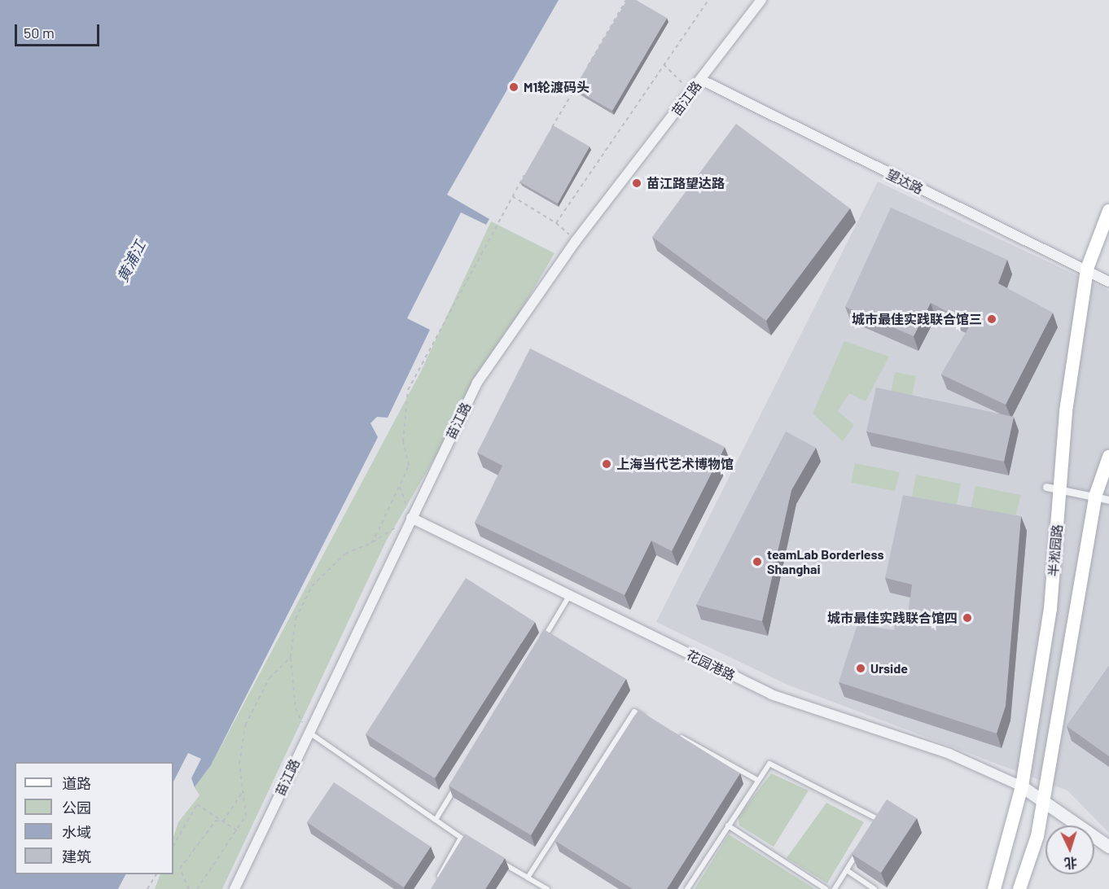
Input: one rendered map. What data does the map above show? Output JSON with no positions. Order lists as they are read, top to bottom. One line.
{"streets":{"main road":["半淞园路"],"street":["苗江路","望达路","花园港路"]},"crossings":[["苗江路","望达路"],["苗江路","花园港路"],["望达路","半淞园路"],["半淞园路","花园港路"]],"water":["黄浦江"],"places":["M1轮渡码头","苗江路望达路","城市最佳实践联合馆三","上海当代艺术博物馆","teamLab Borderless Shanghai","城市最佳实践联合馆四","Urside"],"legend":["道路","公园","水域","建筑"],"scale_bar":"50 m","north":"bottom"}
